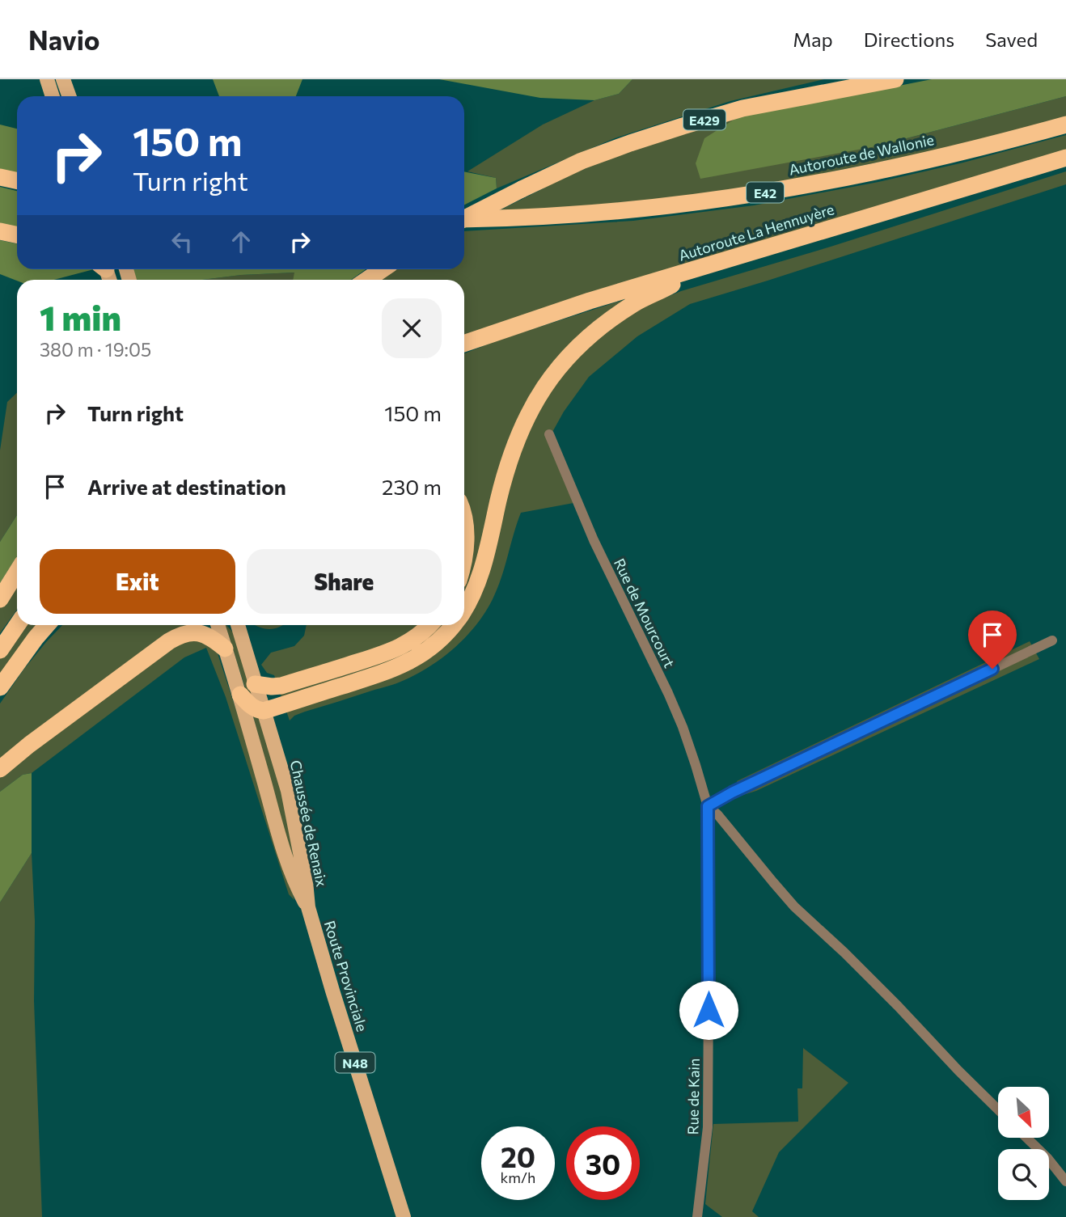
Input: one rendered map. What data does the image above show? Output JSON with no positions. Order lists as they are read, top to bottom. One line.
{"streets":{"highway":["E429","Autoroute de Wallonie","E42","Autoroute La Hennuyère"],"main road":["Chaussée de Renaix","Route Provinciale","N48"],"street":["Rue de Mourcourt","Rue de Kain"]},"crossings":[["Rue de Mourcourt","Rue de Kain"],["Chaussée de Renaix","Route Provinciale"]],"north":"bottom right","page":{"header":"Navio","nav":["Map","Directions","Saved"],"turn":["150 m","Turn right"],"heading":["1 min","380 m · 19:05"],"list":[{"name":"Turn right","value":"150 m"},{"name":"Arrive at destination","value":"230 m"}],"buttons":["Exit","Share"],"speed":"20 km/h","limit":"30"}}
